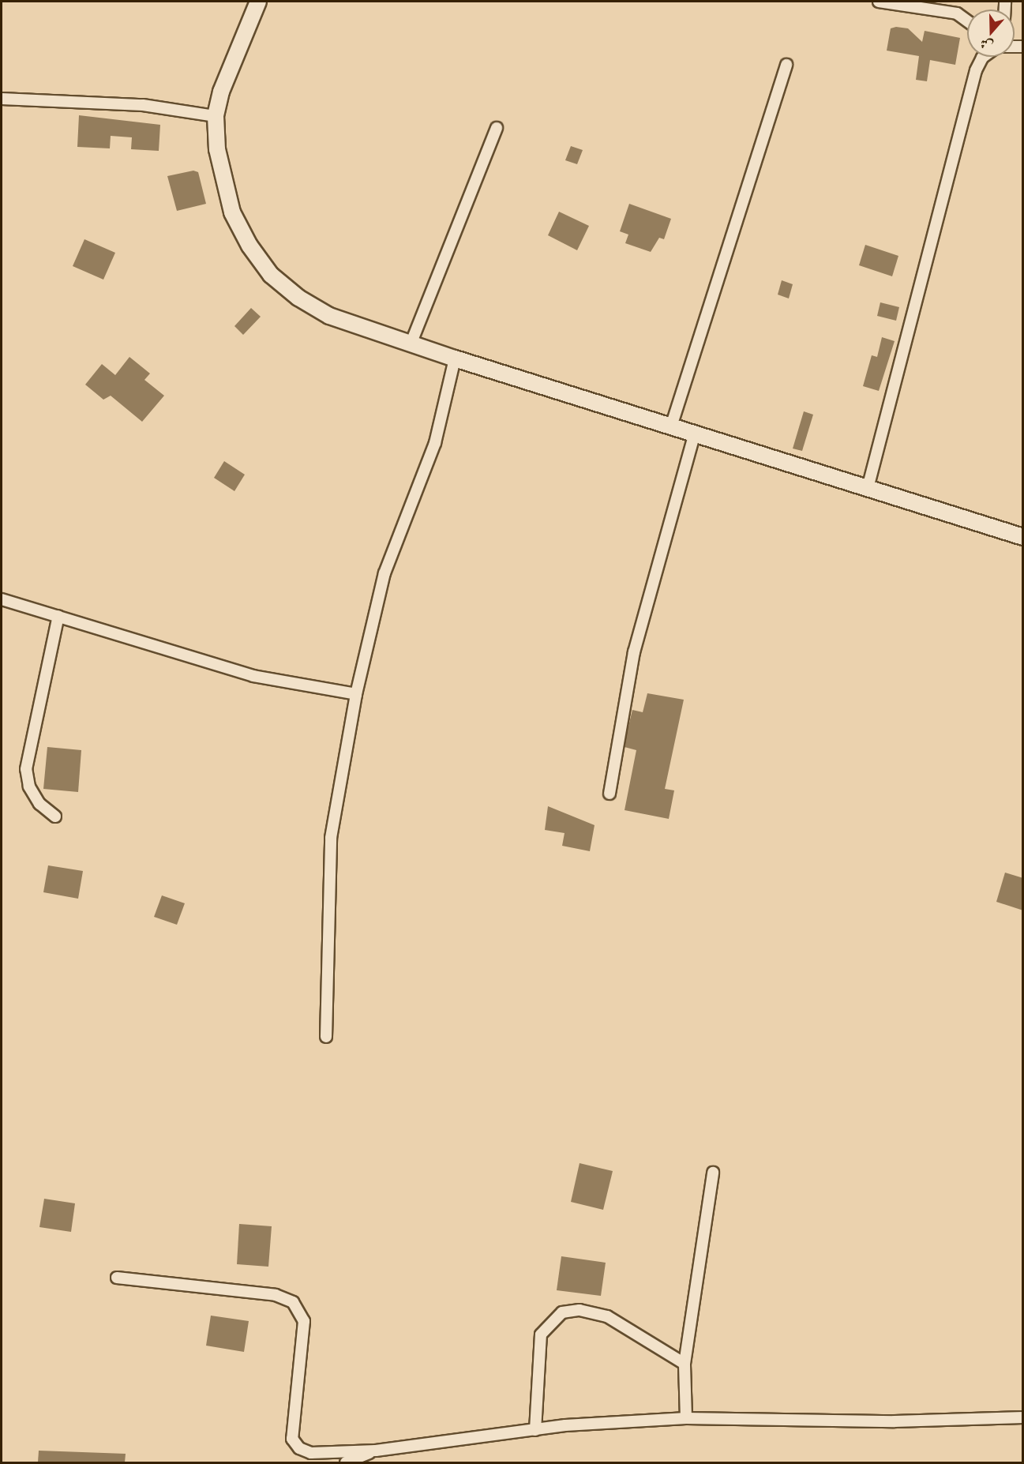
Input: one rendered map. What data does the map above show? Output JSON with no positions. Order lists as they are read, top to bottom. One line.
{"north":"bottom"}
